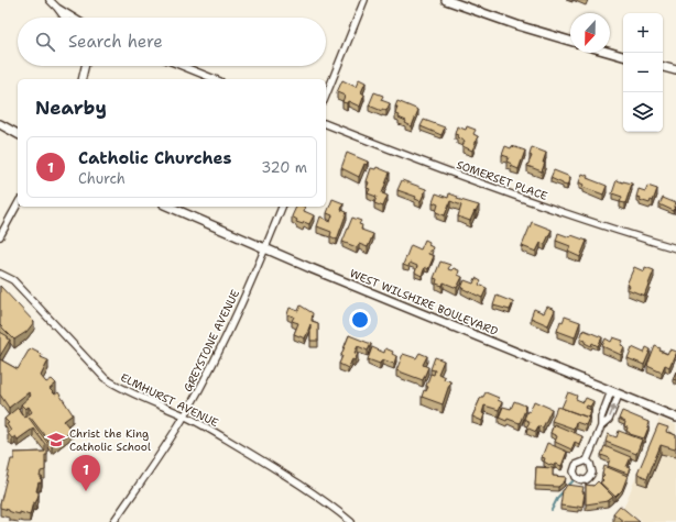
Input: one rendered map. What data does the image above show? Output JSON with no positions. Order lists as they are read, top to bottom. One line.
{"streets":{"street":["SOMERSET PLACE","WEST WILSHIRE BOULEVARD","GREYSTONE AVENUE","ELMHURST AVENUE"]},"crossings":[["WEST WILSHIRE BOULEVARD","GREYSTONE AVENUE"],["GREYSTONE AVENUE","ELMHURST AVENUE"]],"places":{"school or university":["Christ the King Catholic School"]},"north":"bottom","page":{"map_buttons":["+","−"],"search":"Search here","heading":"Nearby","list":[{"mark":"1","name":"Catholic Churches","note":"Church","value":"320 m"}],"pins":"1"}}
